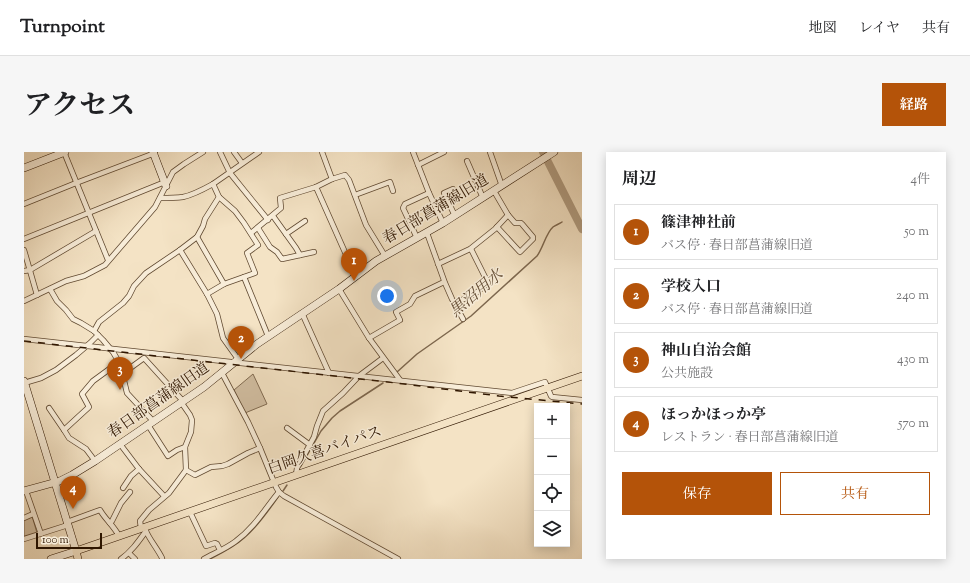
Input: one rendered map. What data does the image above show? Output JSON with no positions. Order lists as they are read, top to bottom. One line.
{"streets":{"main road":["白岡久喜バイパス"],"street":["春日部菖蒲線旧道"]},"water":["黒沼用水"],"scale_bar":"100 m","page":{"header":"Turnpoint","nav":["地図","レイヤ","共有"],"title":"アクセス","buttons":["経路",["保存","共有"]],"heading":["周辺","4件"],"list":[{"mark":"1","name":"篠津神社前","note":"バス停 · 春日部菖蒲線旧道","value":"50 m"},{"mark":"2","name":"学校入口","note":"バス停 · 春日部菖蒲線旧道","value":"240 m"},{"mark":"3","name":"神山自治会館","note":"公共施設","value":"430 m"},{"mark":"4","name":"ほっかほっか亭","note":"レストラン · 春日部菖蒲線旧道","value":"570 m"}],"pins":["1","2","3","4"],"map_buttons":["+","−"],"scale":"100 m"}}
